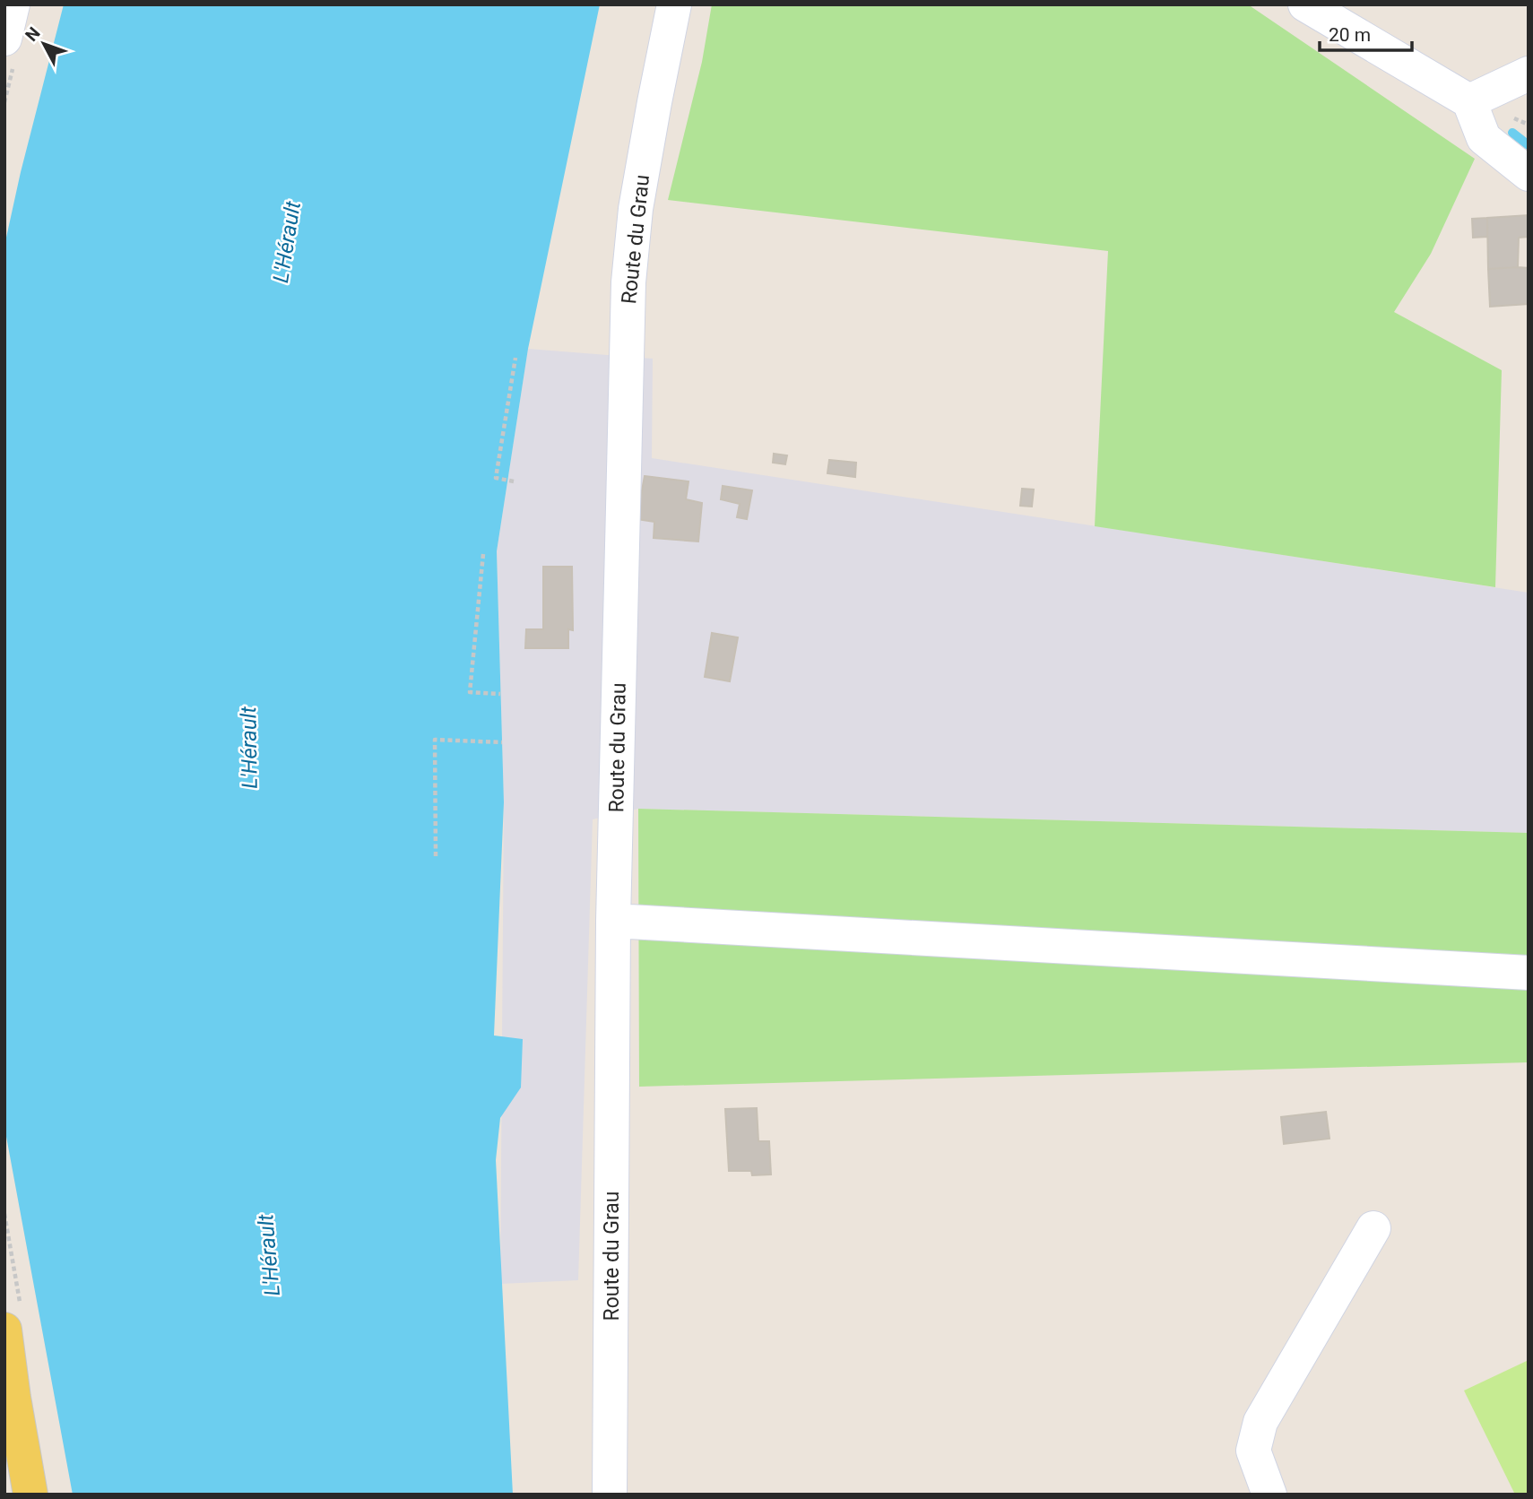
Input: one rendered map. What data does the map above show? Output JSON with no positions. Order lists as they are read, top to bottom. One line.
{"streets":{"street":["Route du Grau"]},"water":["L'Hérault"],"scale_bar":"20 m","north":"top left"}
